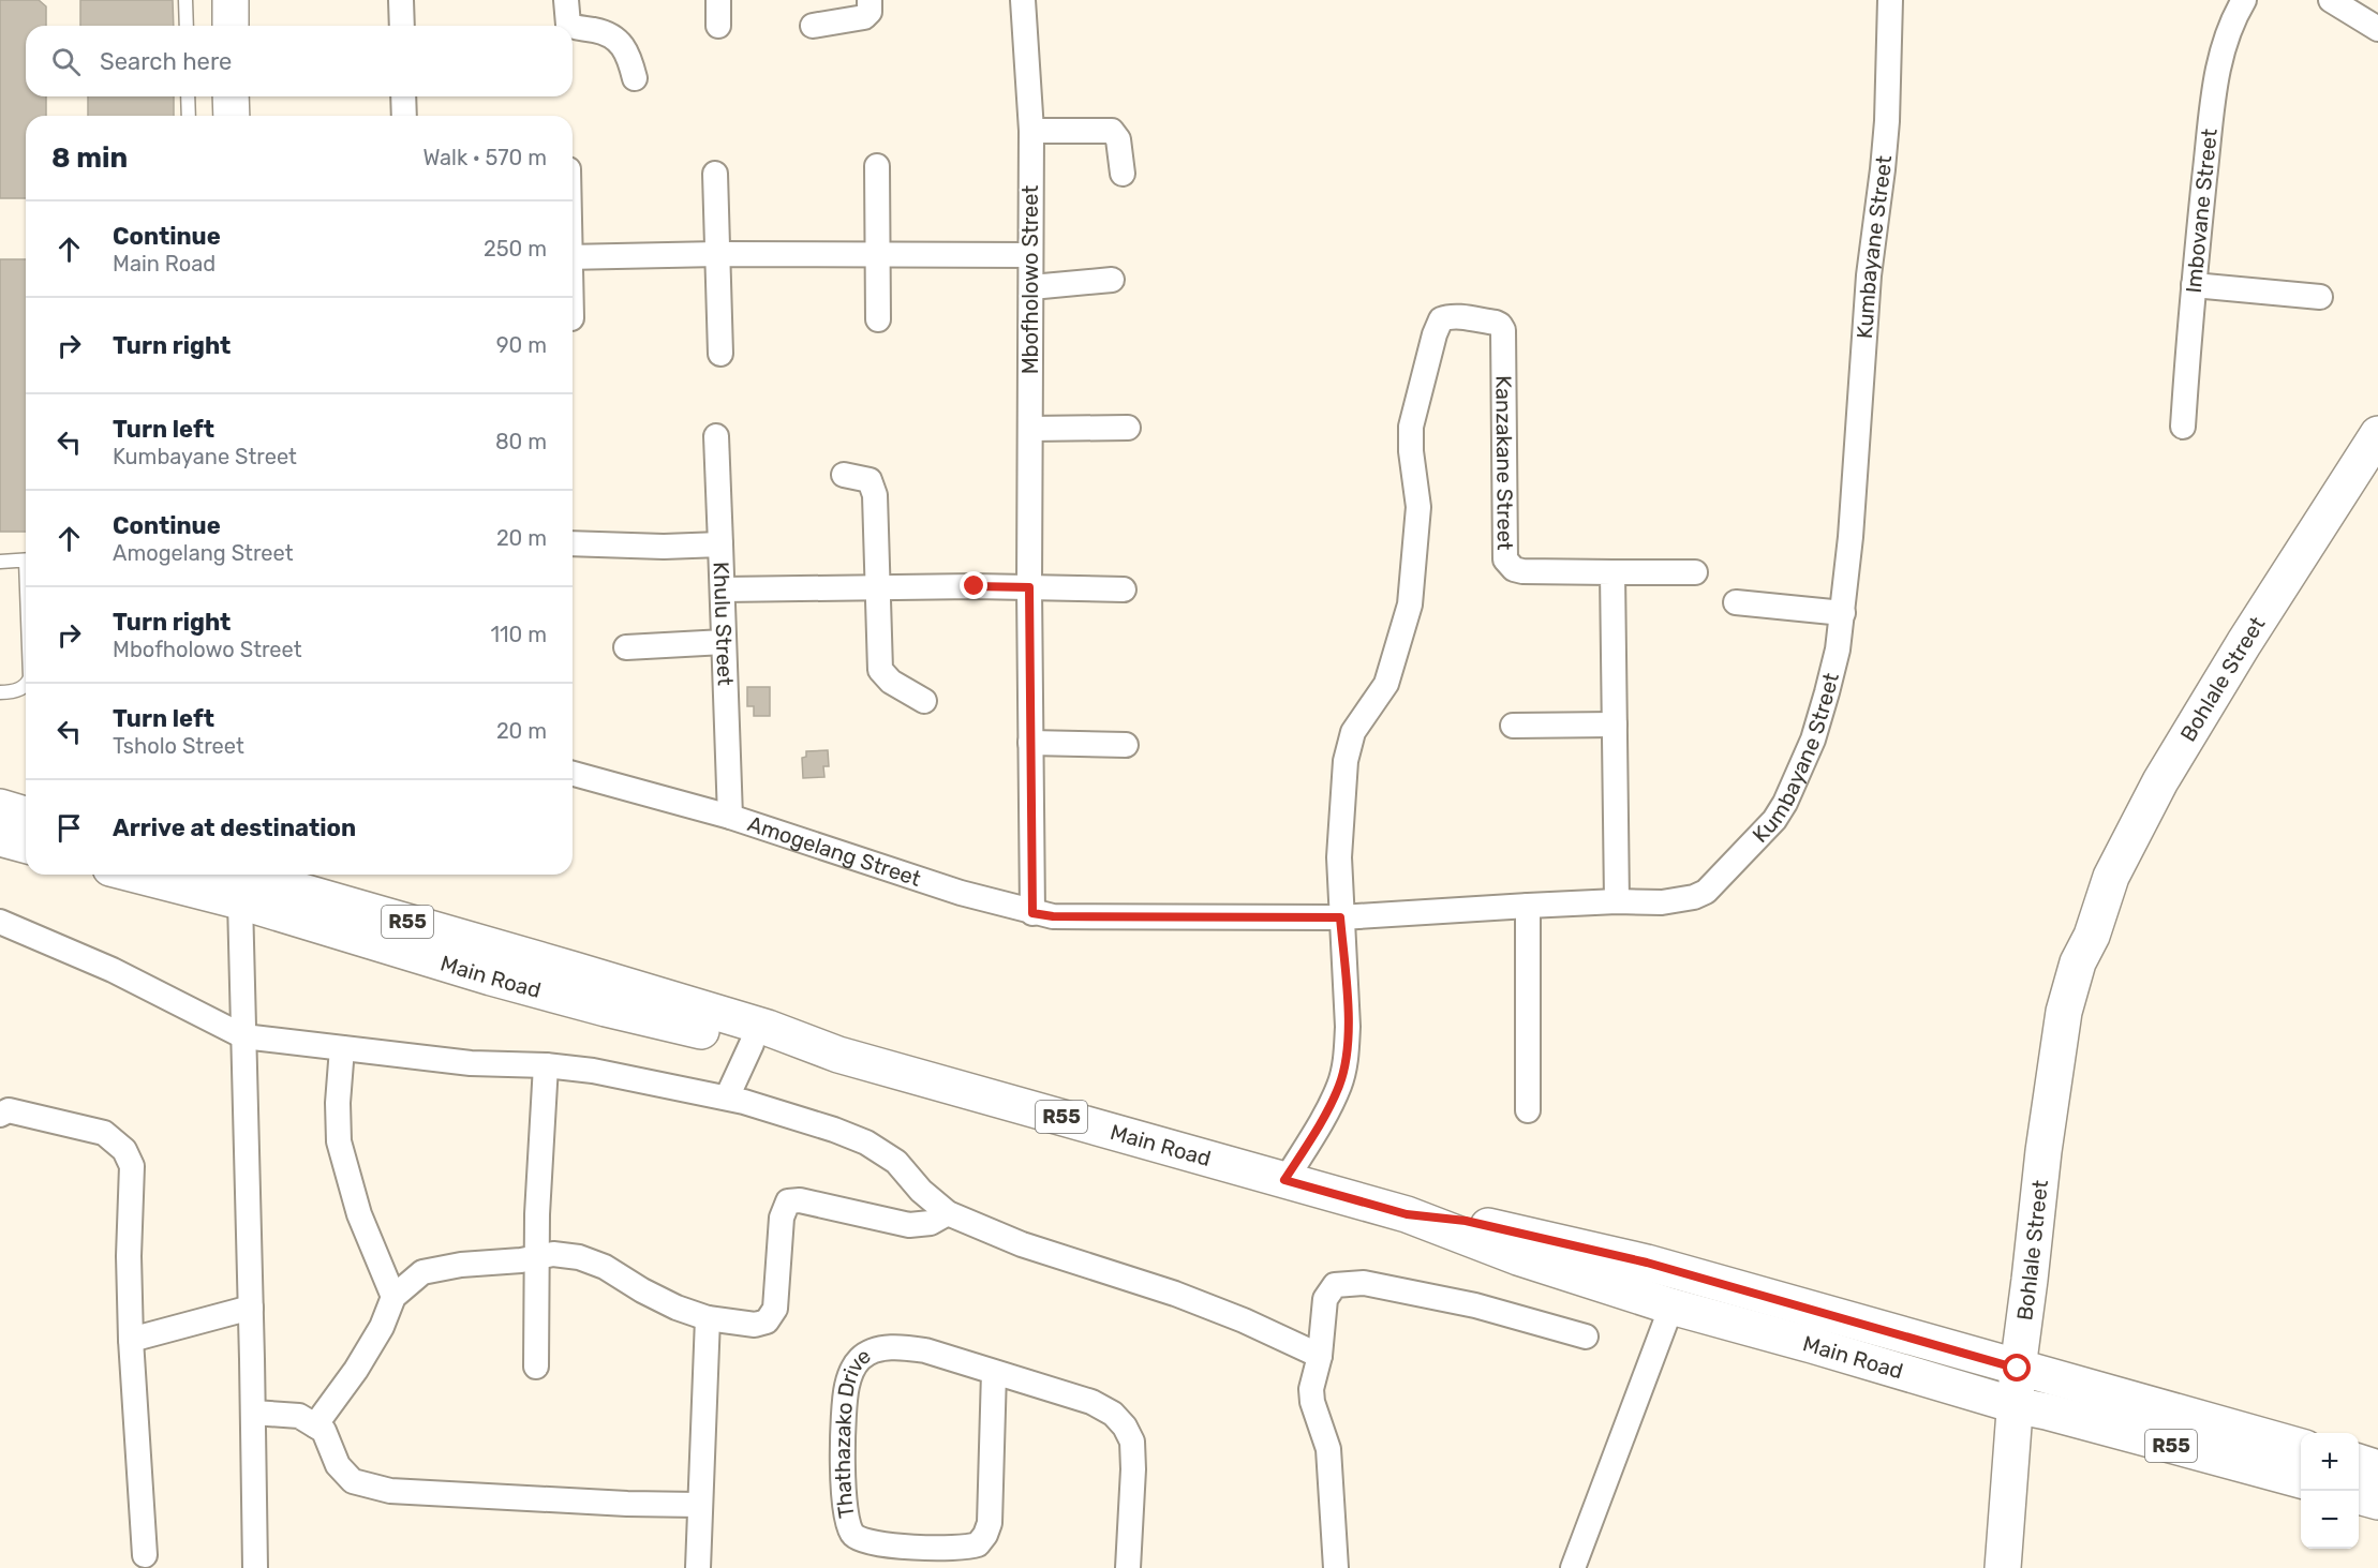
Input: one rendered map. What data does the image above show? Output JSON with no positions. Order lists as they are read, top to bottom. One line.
{"streets":{"main road":["Bohlale Street","R55","Main Road"],"street":["Imbovane Street","Kumbayane Street","Mbofholowo Street","Kanzakane Street","Khulu Street","Amogelang Street","Thathazako Drive"]},"crossings":[["Kumbayane Street","Kanzakane Street"],["Kumbayane Street","Amogelang Street"],["Mbofholowo Street","Amogelang Street"],["Khulu Street","Amogelang Street"],["Bohlale Street","Main Road"]],"page":{"search":"Search here","heading":["8 min","Walk · 570 m"],"list":[["Continue","Main Road","250 m"],["Turn right","90 m"],["Turn left","Kumbayane Street","80 m"],["Continue","Amogelang Street","20 m"],["Turn right","Mbofholowo Street","110 m"],["Turn left","Tsholo Street","20 m"],"Arrive at destination"],"map_buttons":["+","−"]}}
